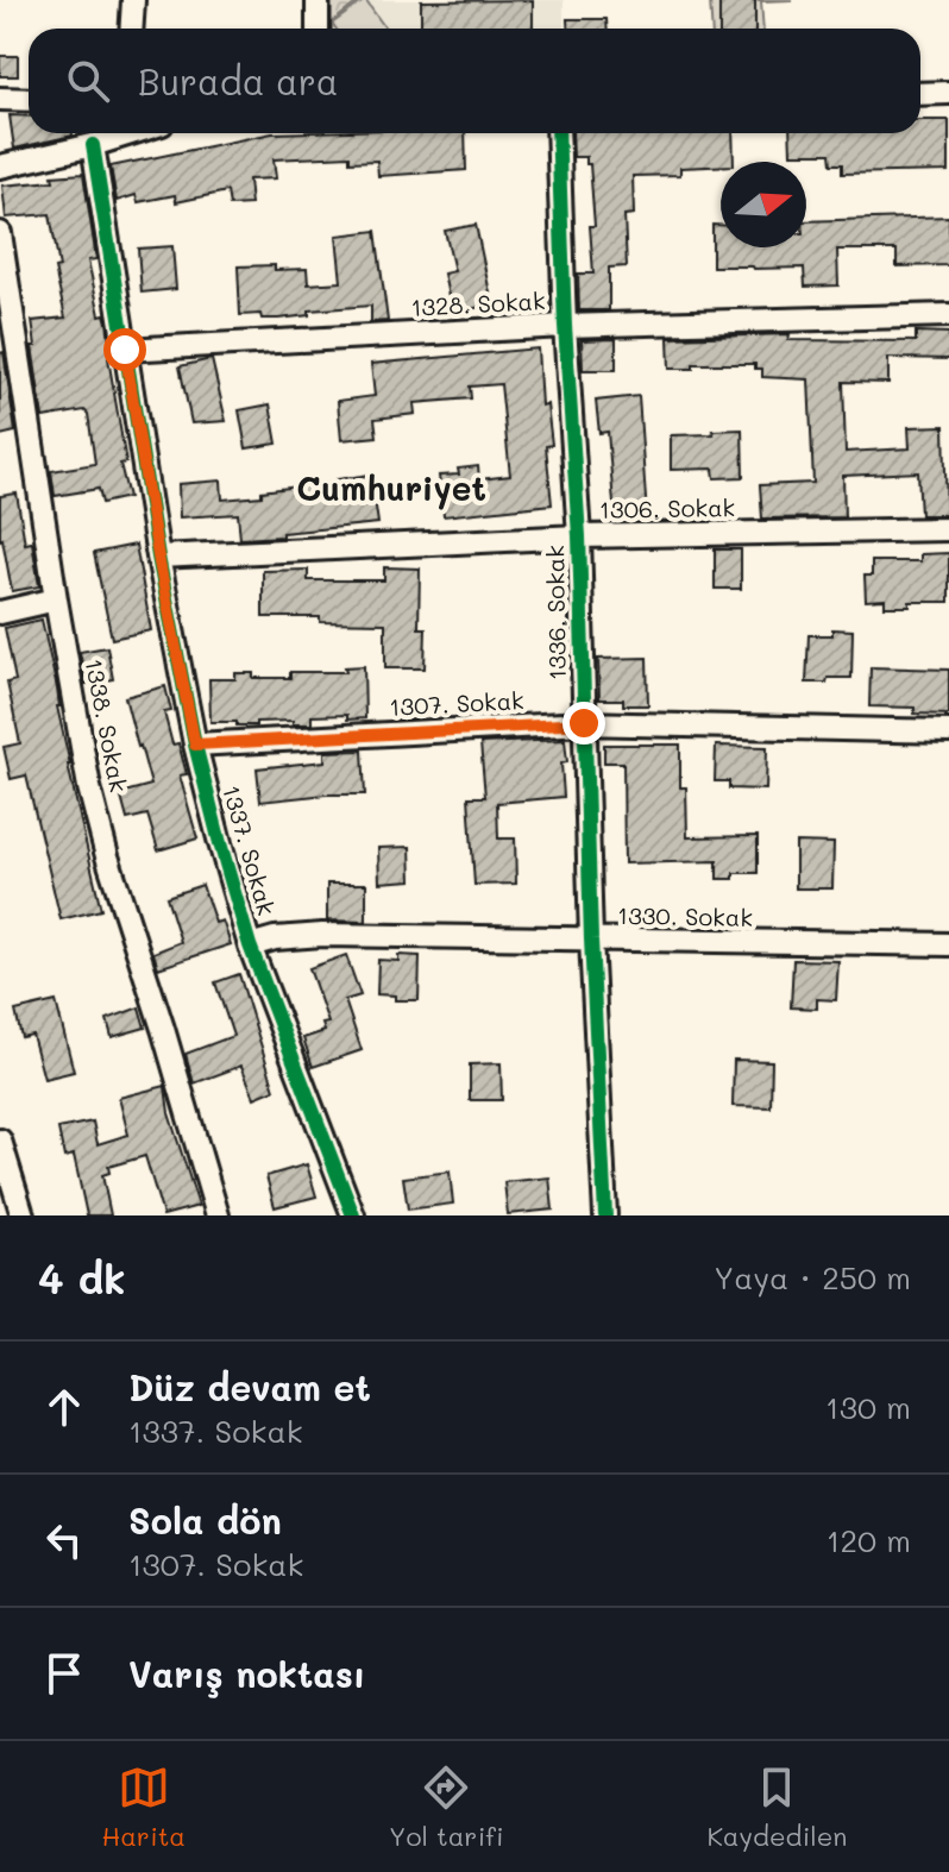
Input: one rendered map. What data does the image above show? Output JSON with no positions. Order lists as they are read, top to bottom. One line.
{"streets":{"street":["1328. Sokak","1306. Sokak","1336. Sokak","1307. Sokak","1338. Sokak","1337. Sokak","1330. Sokak"]},"crossings":[["1328. Sokak","1336. Sokak"],["1328. Sokak","1337. Sokak"],["1306. Sokak","1336. Sokak"],["1306. Sokak","1337. Sokak"],["1336. Sokak","1307. Sokak"],["1336. Sokak","1330. Sokak"],["1307. Sokak","1337. Sokak"],["1337. Sokak","1330. Sokak"]],"districts":["Cumhuriyet"],"north":"right","page":{"search":"Burada ara","heading":["4 dk","Yaya · 250 m"],"list":[["Düz devam et","1337. Sokak","130 m"],["Sola dön","1307. Sokak","120 m"],"Varış noktası"],"nav":["Harita","Yol tarifi","Kaydedilen"]}}
